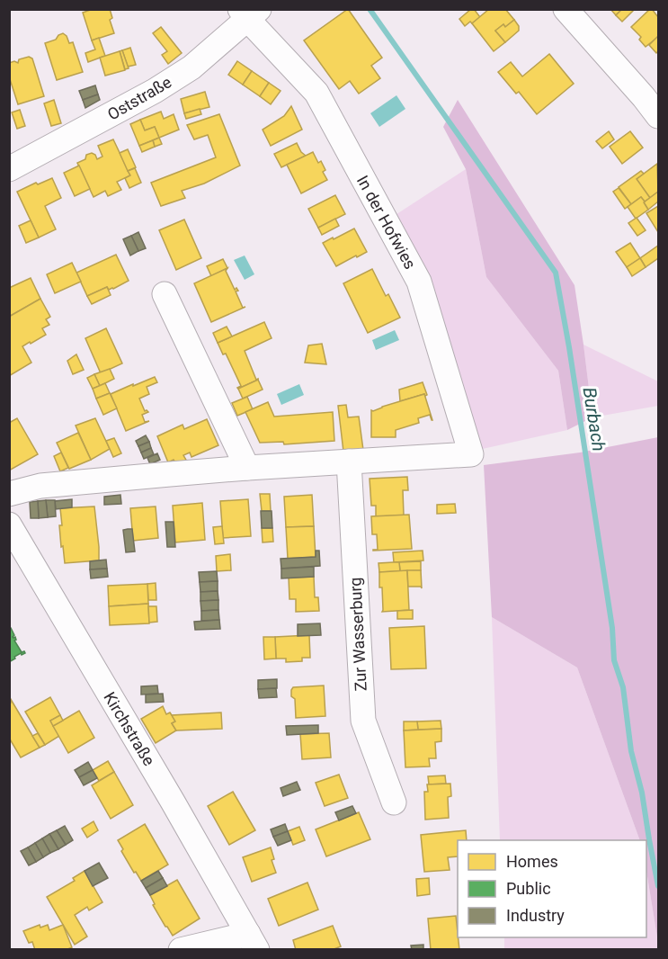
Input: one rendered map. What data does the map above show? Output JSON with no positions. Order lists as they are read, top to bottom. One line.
{"streets":{"street":["Oststraße","In der Hofwies","Zur Wasserburg","Kirchstraße"]},"crossings":[["Oststraße","In der Hofwies"],["In der Hofwies","Zur Wasserburg"]],"water":["Burbach"],"legend":["Homes","Public","Industry"]}
